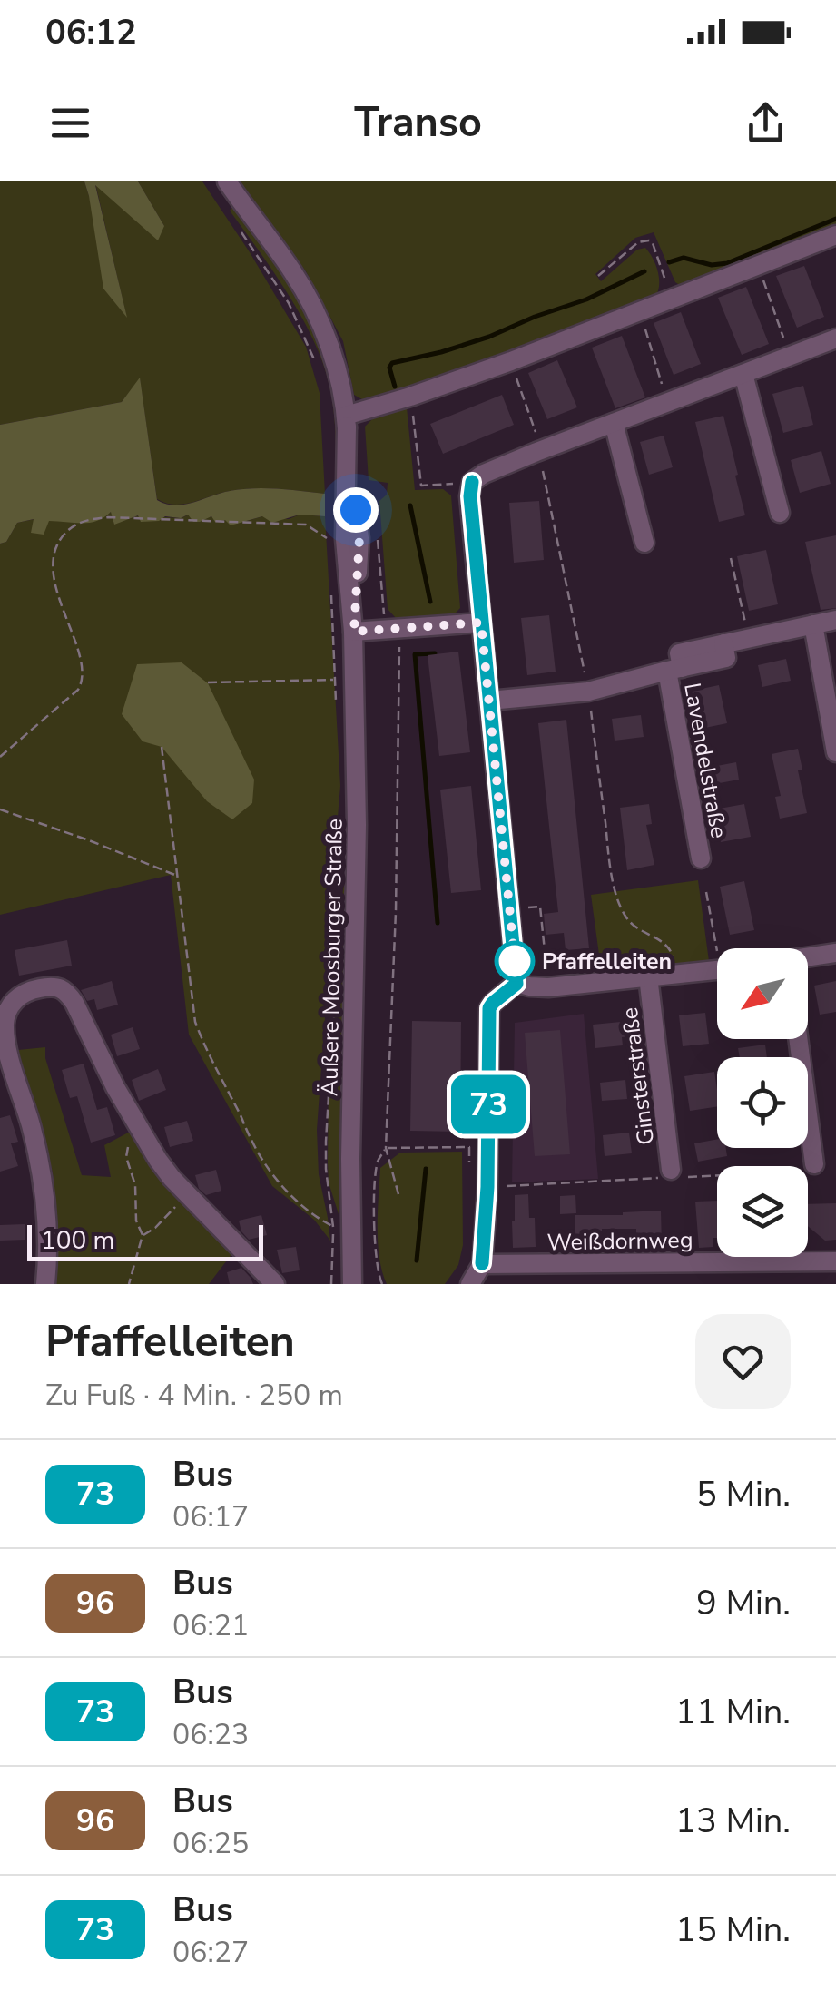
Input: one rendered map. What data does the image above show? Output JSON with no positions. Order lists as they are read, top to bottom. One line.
{"streets":{"street":["Lavendelstraße","Äußere Moosburger Straße","Ginsterstraße","Weißdornweg"]},"places":["Pfaffelleiten"],"lines":["bus line 73"],"scale_bar":"100 m","north":"bottom left","page":{"status":"06:12","header":"Transo","on_map":"73","scale":"100 m","heading":["Pfaffelleiten","Zu Fuß · 4 Min. · 250 m"],"list":[{"mark":"73","name":"Bus","note":"06:17","value":"5 Min."},{"mark":"96","name":"Bus","note":"06:21","value":"9 Min."},{"mark":"73","name":"Bus","note":"06:23","value":"11 Min."},{"mark":"96","name":"Bus","note":"06:25","value":"13 Min."},{"mark":"73","name":"Bus","note":"06:27","value":"15 Min."}]}}
